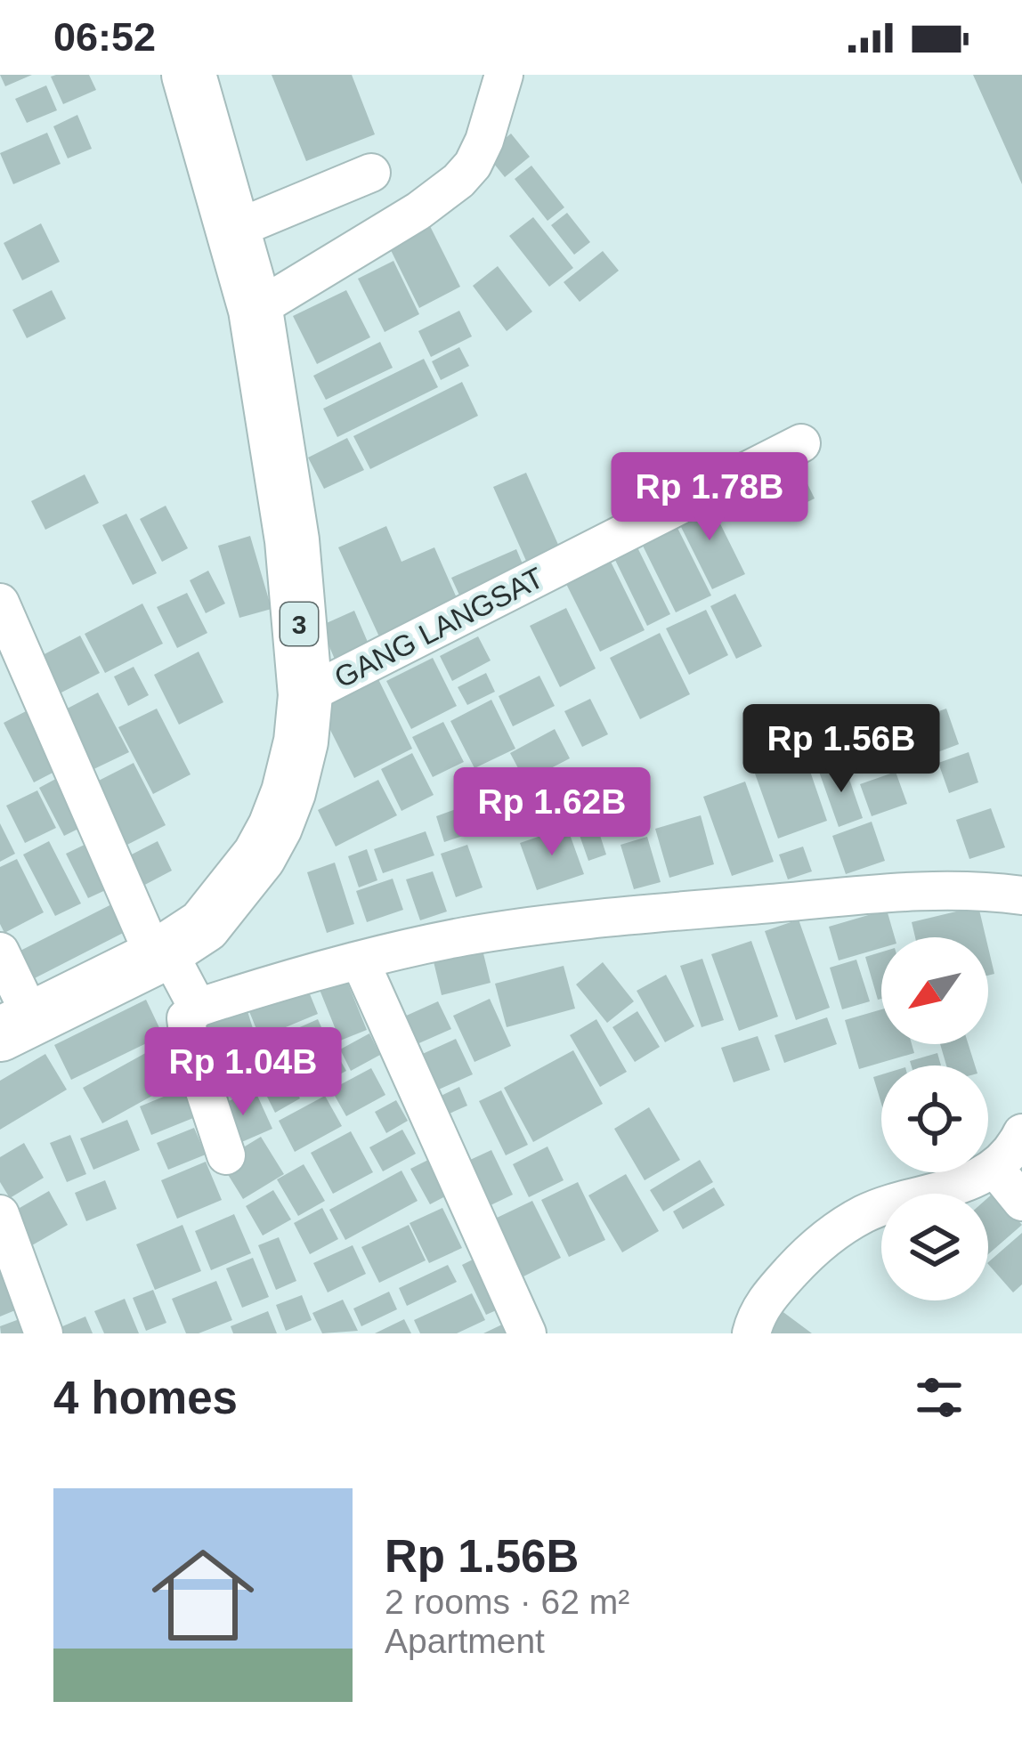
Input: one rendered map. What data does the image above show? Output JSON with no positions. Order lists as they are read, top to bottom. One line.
{"streets":{"highway":["3"],"street":["GANG LANGSAT"]},"crossings":[["3","GANG LANGSAT"]],"north":"bottom left","page":{"status":"06:52","price":["Rp 1.78B","Rp 1.56B","Rp 1.62B","Rp 1.04B"],"heading":"4 homes","list":[{"name":"Rp 1.56B","note":"2 rooms · 62 m² · Apartment"}]}}
